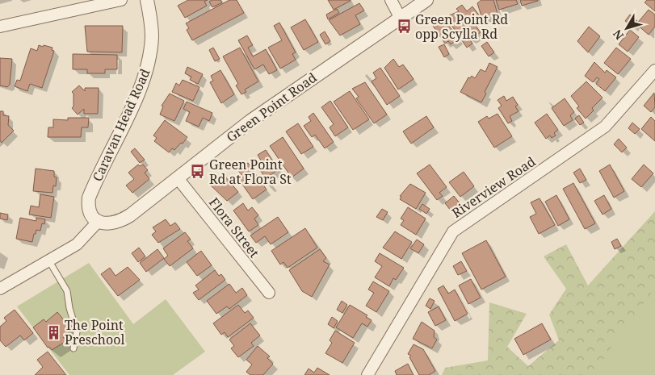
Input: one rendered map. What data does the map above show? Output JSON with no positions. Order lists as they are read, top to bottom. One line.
{"streets":{"street":["Green Point Road","Caravan Head Road","Riverview Road","Flora Street"]},"crossings":[["Green Point Road","Caravan Head Road"],["Green Point Road","Flora Street"]],"places":{"bus stop":["Green Point Rd opp Scylla Rd","Green Point Rd at Flora St"],"building":["The Point Preschool"]},"north":"bottom left"}
